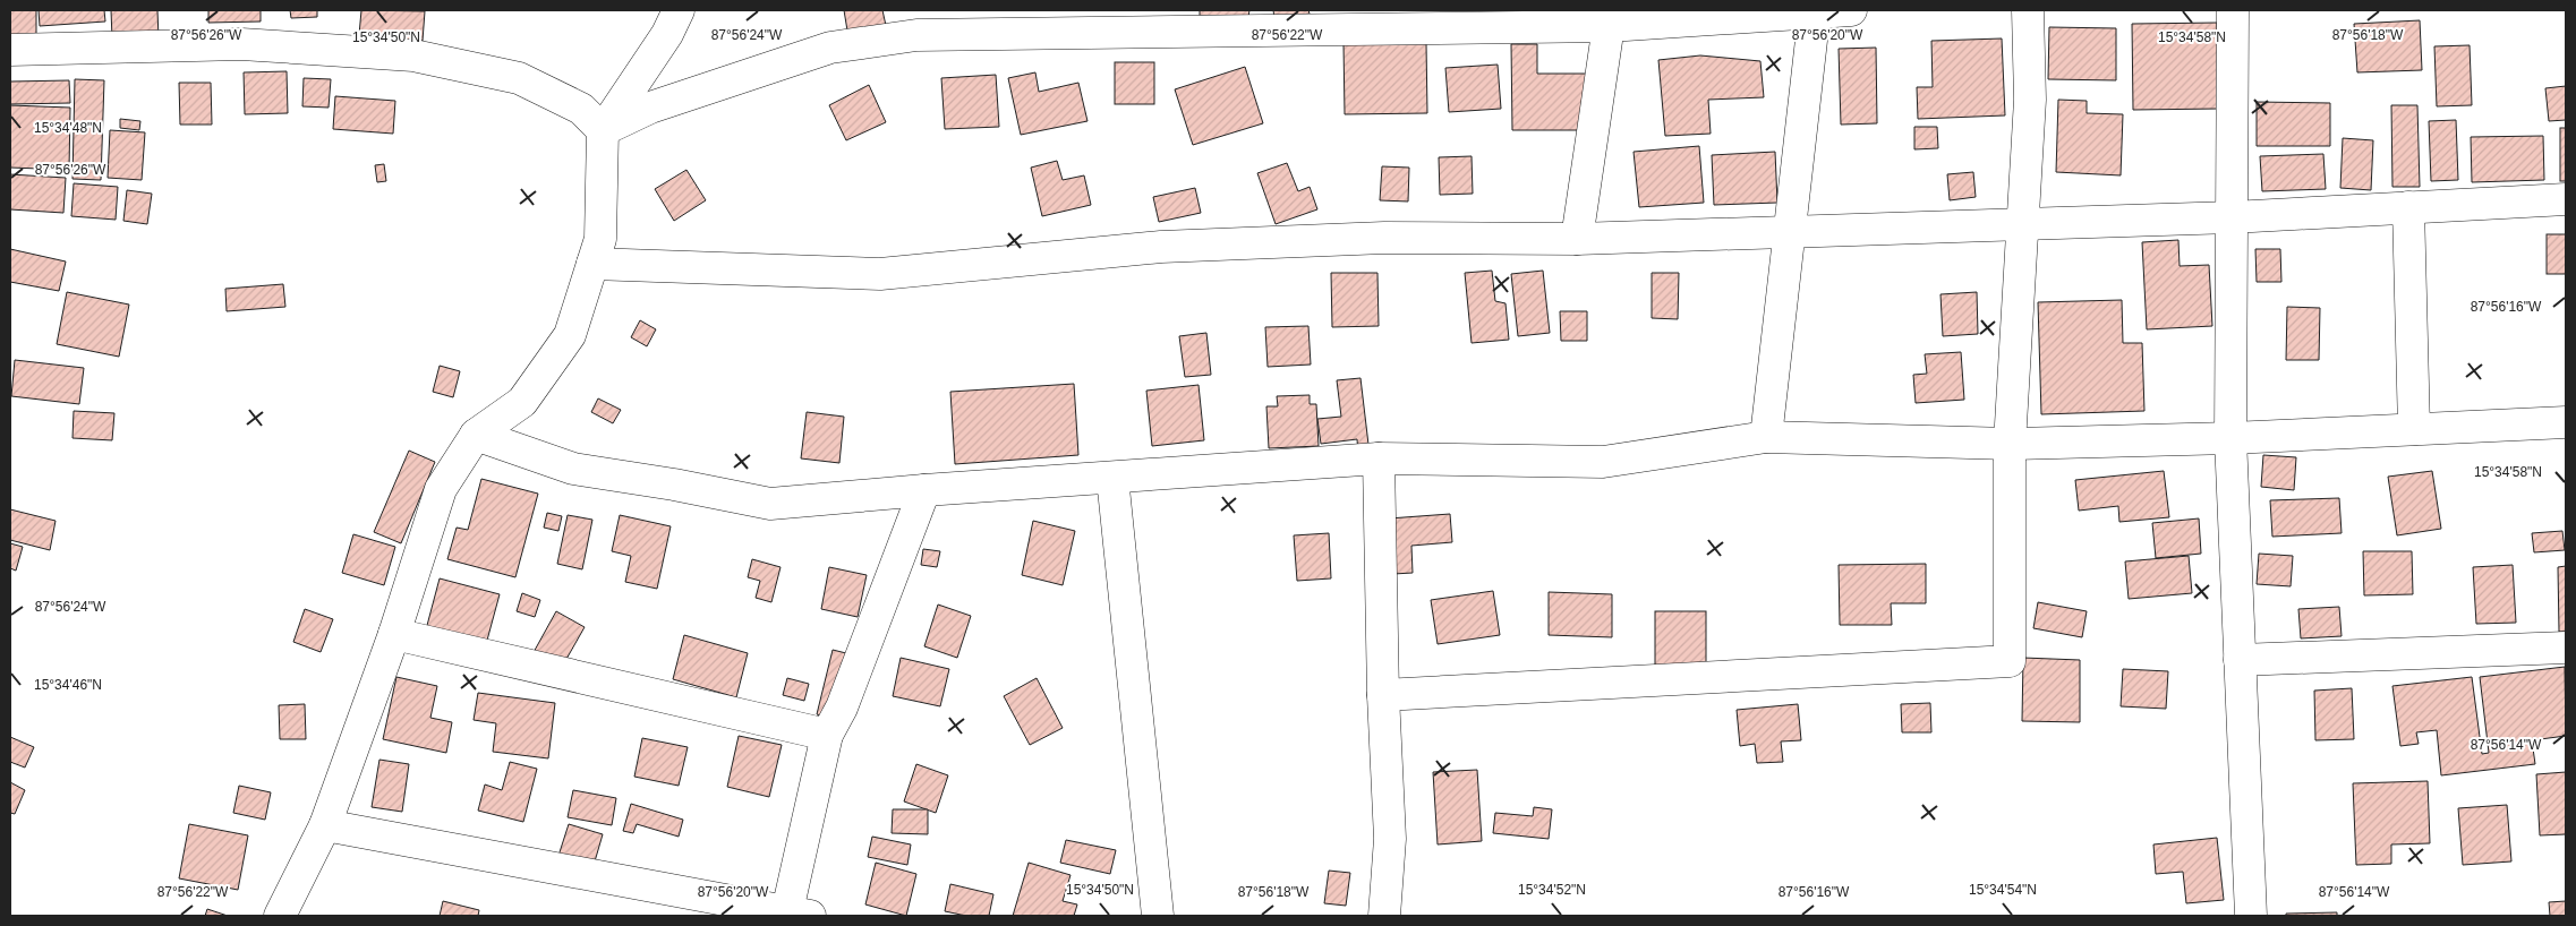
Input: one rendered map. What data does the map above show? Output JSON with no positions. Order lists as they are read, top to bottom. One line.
{"coordinates":["87°56'26\"W","87°56'24\"W","87°56'22\"W","87°56'20\"W","87°56'18\"W","15°34'50\"N","15°34'58\"N","15°34'48\"N","87°56'16\"W","15°34'46\"N","87°56'14\"W","15°34'52\"N","15°34'54\"N"]}
